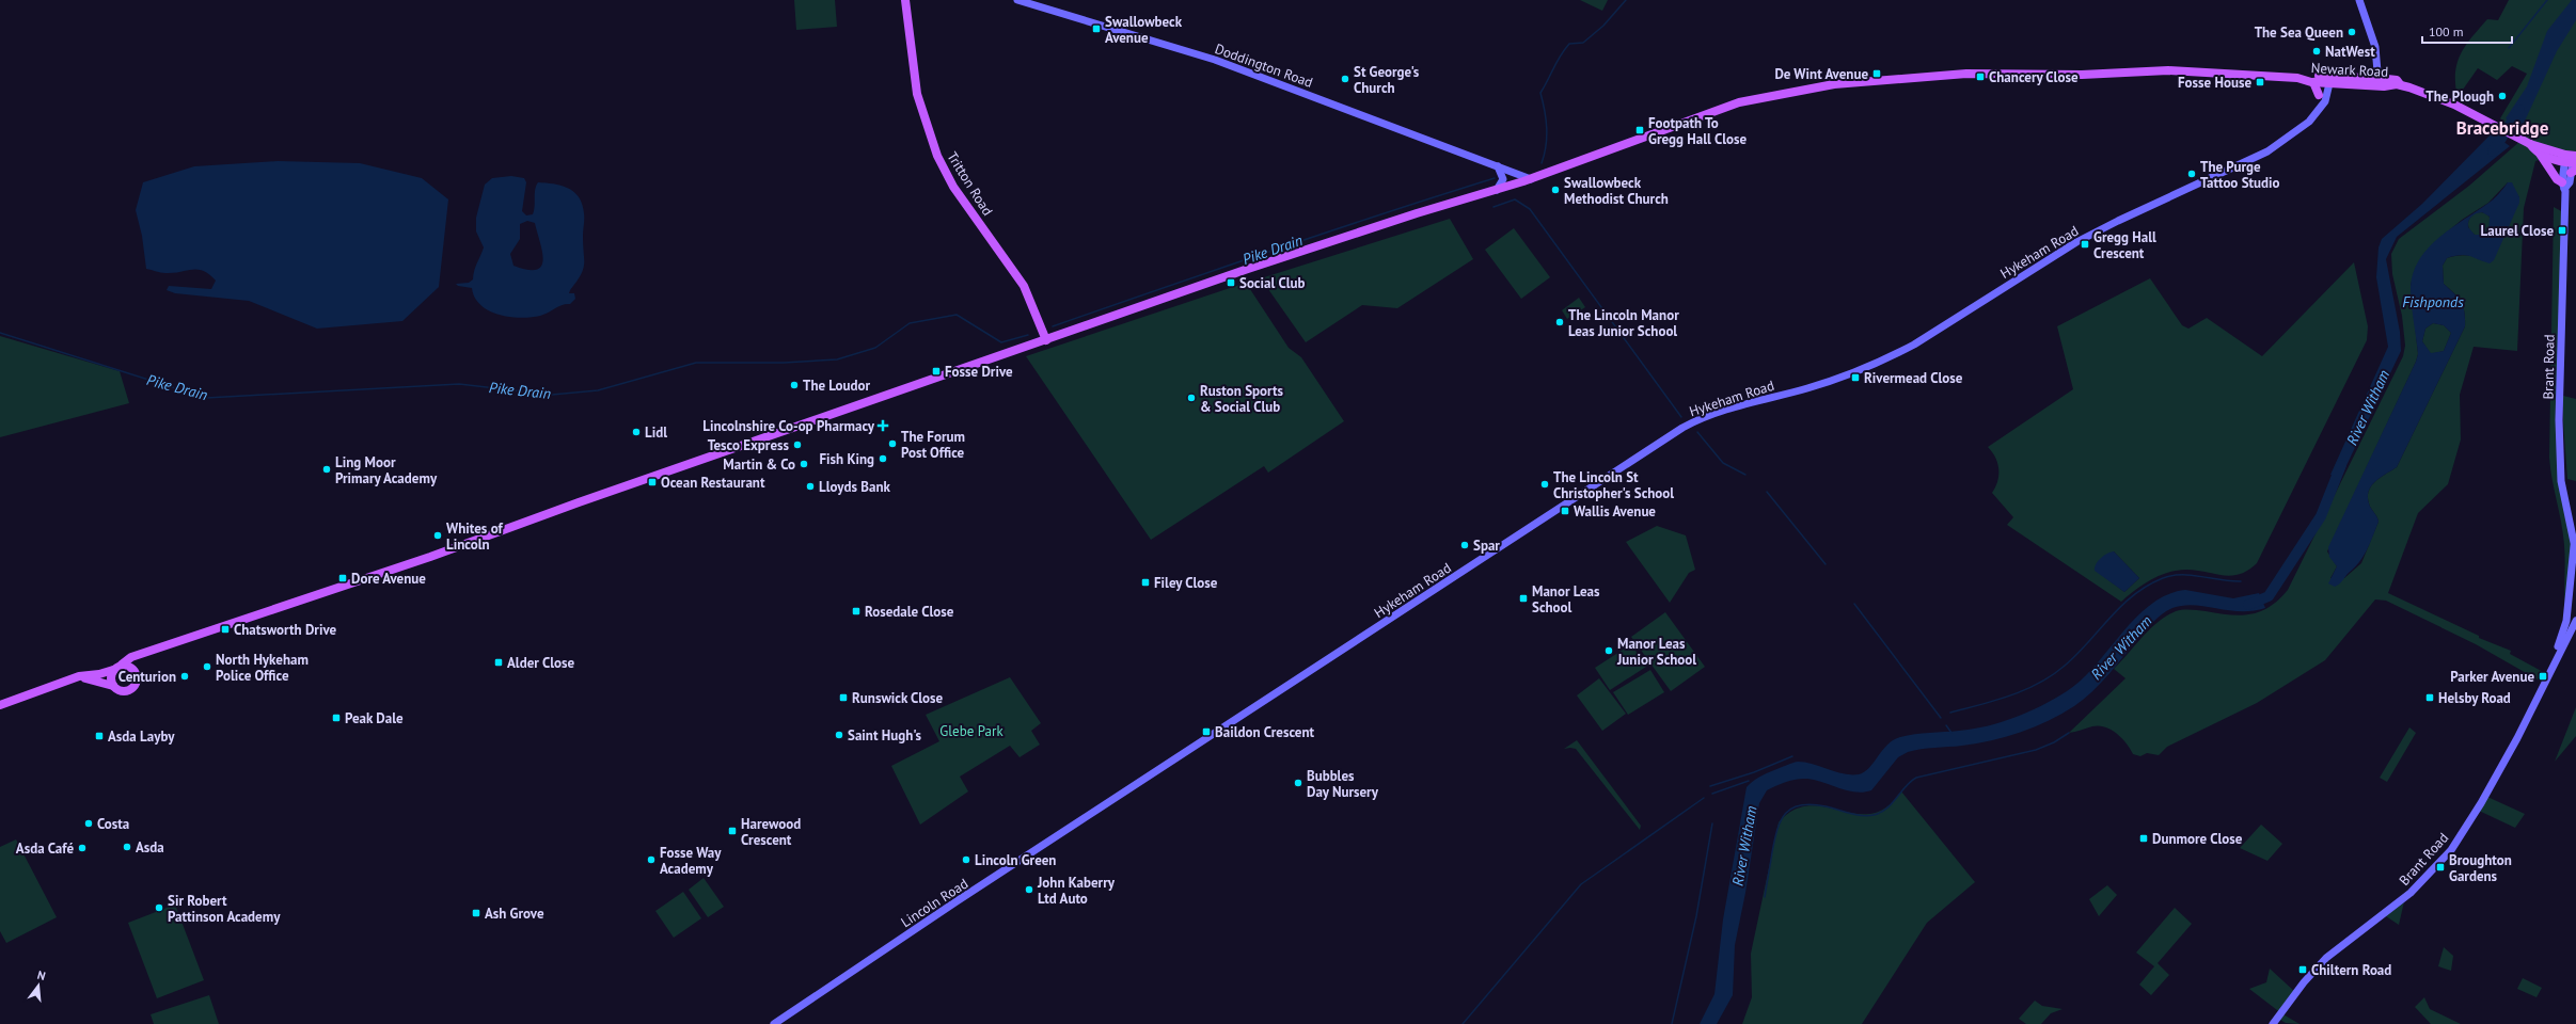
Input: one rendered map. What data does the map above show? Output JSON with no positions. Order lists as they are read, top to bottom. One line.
{"streets":{"main road":["Newark Road","Tritton Road"],"street":["Doddington Road","Hykeham Road","Brant Road","Lincoln Road"]},"crossings":[["Doddington Road","Newark Road"],["Newark Road","Tritton Road"],["Newark Road","Hykeham Road"],["Newark Road","Brant Road"],["Hykeham Road","Lincoln Road"]],"districts":["Bracebridge"],"water":["Pike Drain","Fishponds","River Witham"],"parks":["Glebe Park"],"places":{"transit":["Swallowbeck Avenue","De Wint Avenue","Chancery Close","Fosse House","Footpath To Gregg Hall Close","Laurel Close","Gregg Hall Crescent","Social Club","Fosse Drive","Rivermead Close","Ocean Restaurant","Wallis Avenue","Dore Avenue","Filey Close","Manor Leas School","Rosedale Close","Chatsworth Drive","Alder Close","Parker Avenue","Runswick Close","Helsby Road","Peak Dale","Baildon Crescent","Asda Layby","Harewood Crescent","Dunmore Close","Broughton Gardens","Ash Grove","Chiltern Road"],"other":["The Sea Queen","NatWest","St George's Church","The Plough","The Purge Tattoo Studio","Swallowbeck Methodist Church","The Lincoln Manor Leas Junior School","The Loudor","Ruston Sports & Social Club","Lidl","The Forum Post Office","Tesco Express","Fish King","Martin & Co","Ling Moor Primary Academy","The Lincoln St Christopher's School","Lloyds Bank","Whites of Lincoln","Spar","Manor Leas Junior School","North Hykeham Police Office","Centurion","Saint Hugh's","Bubbles Day Nursery","Costa","Asda","Asda Café","Fosse Way Academy","Lincoln Green","John Kaberry Ltd Auto","Sir Robert Pattinson Academy"],"health":["Lincolnshire Co-op Pharmacy"]},"scale_bar":"100 m","north":"top"}
